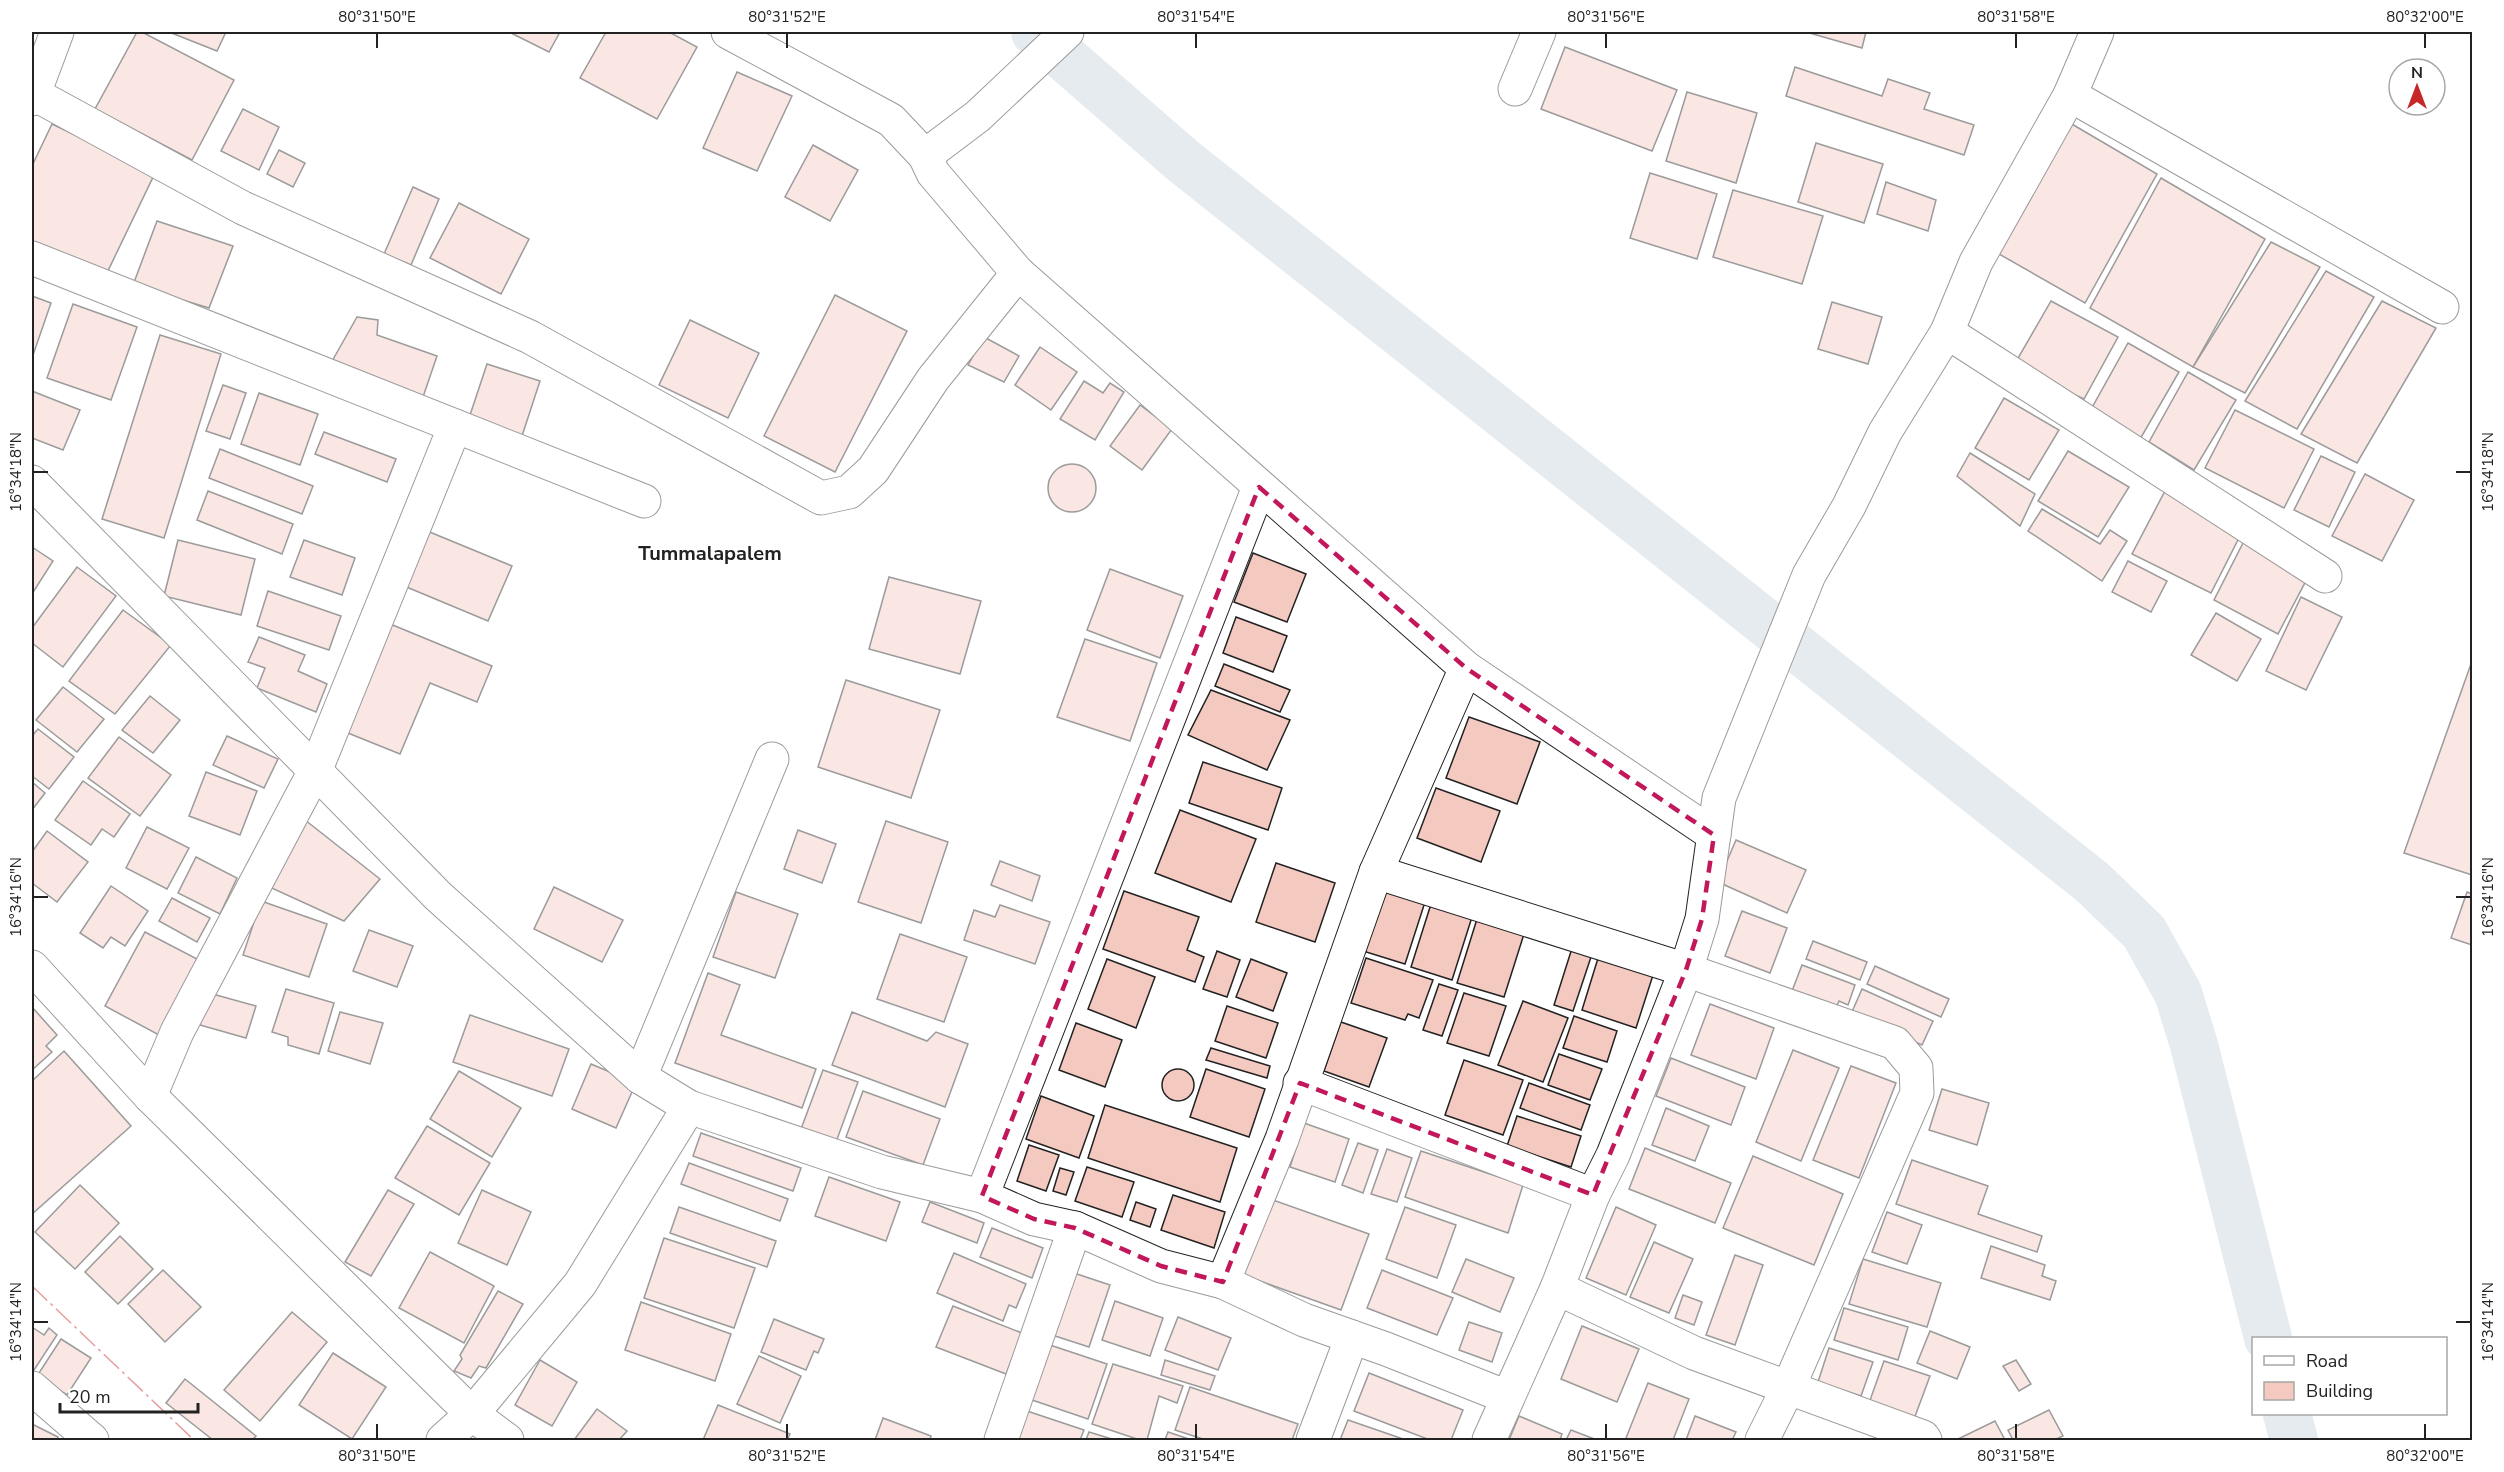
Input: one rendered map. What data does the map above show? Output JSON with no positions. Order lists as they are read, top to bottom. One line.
{"districts":["Tummalapalem"],"legend":["Road","Building"],"scale_bar":"20 m","north":"top","coordinates":["80°31'50\"E","80°31'52\"E","80°31'54\"E","80°31'56\"E","80°31'58\"E","80°32'00\"E","16°34'18\"N","16°34'16\"N","16°34'14\"N"]}
